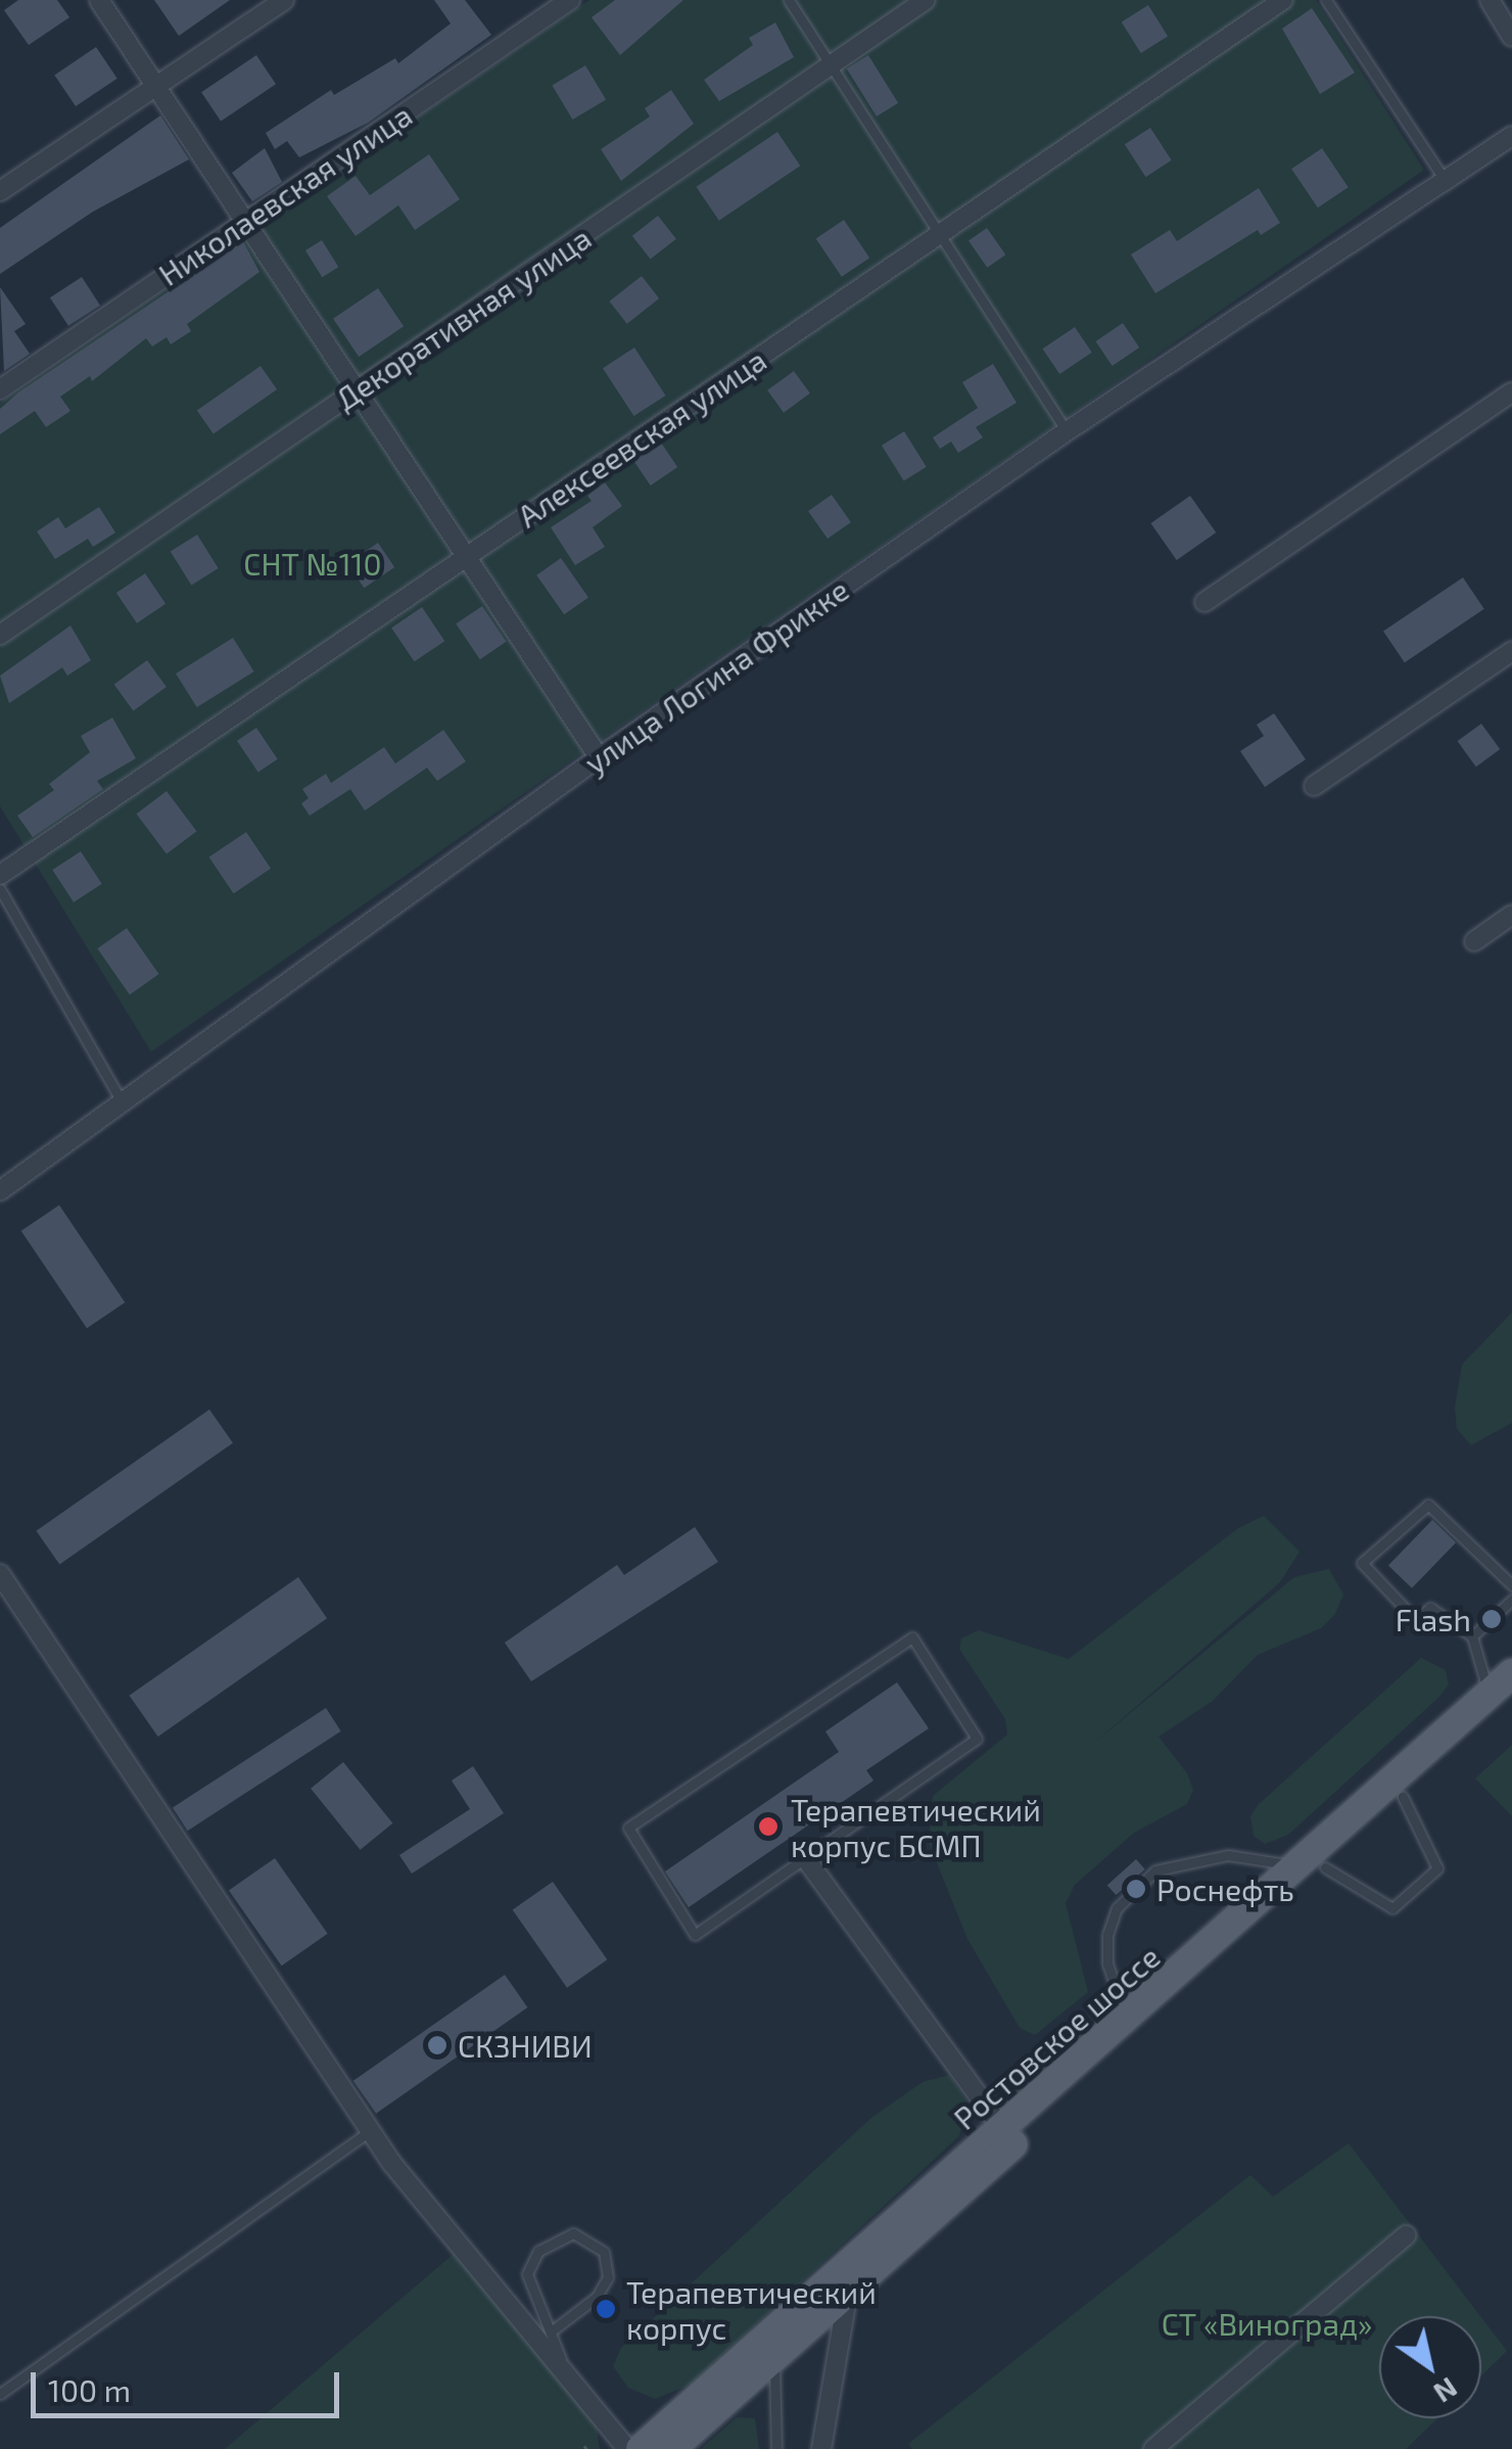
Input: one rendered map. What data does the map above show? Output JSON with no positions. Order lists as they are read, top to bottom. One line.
{"streets":{"main road":["Ростовское шоссе"],"street":["Николаевская улица","Декоративная улица","Алексеевская улица","улица Логина Фрикке"]},"parks":["СНТ №110","СТ «Виноград»"],"places":["Flash","Терапевтический корпус БСМП","Роснефть","СКЗНИВИ","Терапевтический корпус"],"scale_bar":"100 m","north":"bottom right"}
